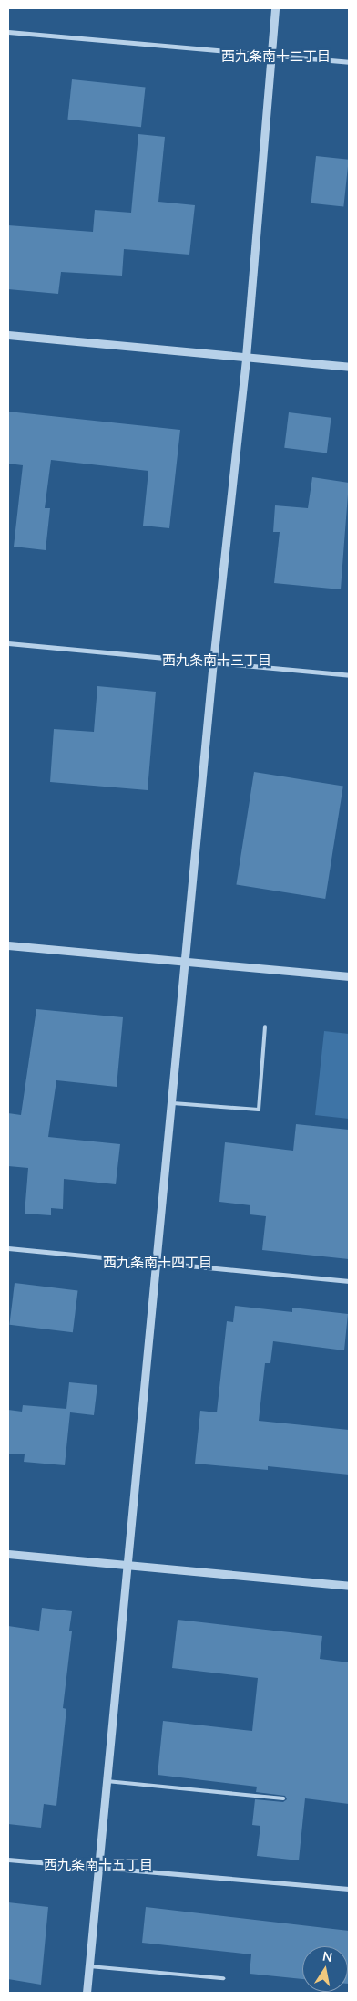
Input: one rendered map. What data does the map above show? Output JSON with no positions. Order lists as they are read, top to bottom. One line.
{"districts":["西九条南十二丁目","西九条南十三丁目","西九条南十四丁目","西九条南十五丁目"],"north":"top"}
